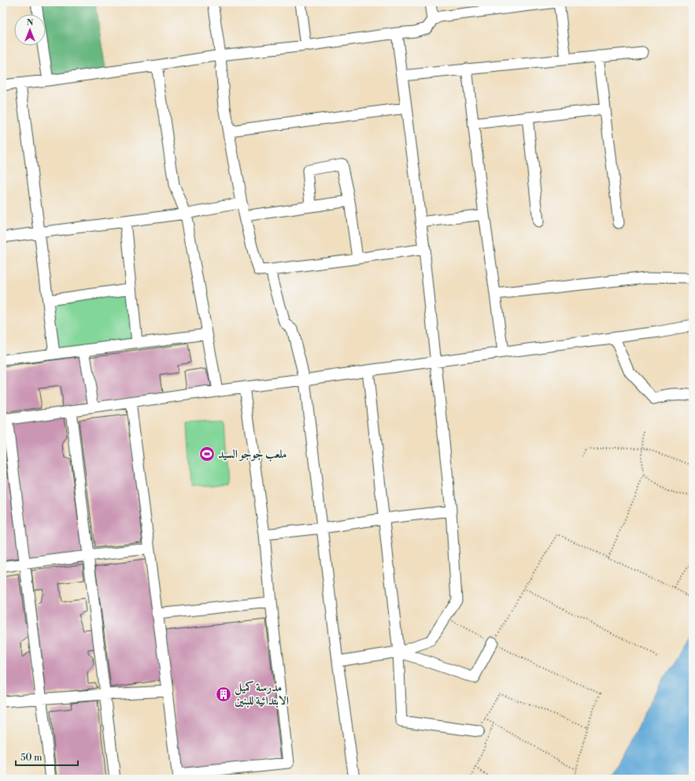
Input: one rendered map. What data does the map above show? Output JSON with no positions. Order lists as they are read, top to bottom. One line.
{"places":{"sports":["ملعب جوجو السيد"],"building":["مدرسة كميل الابتدائية للبنين"]},"scale_bar":"50 m","north":"top"}
